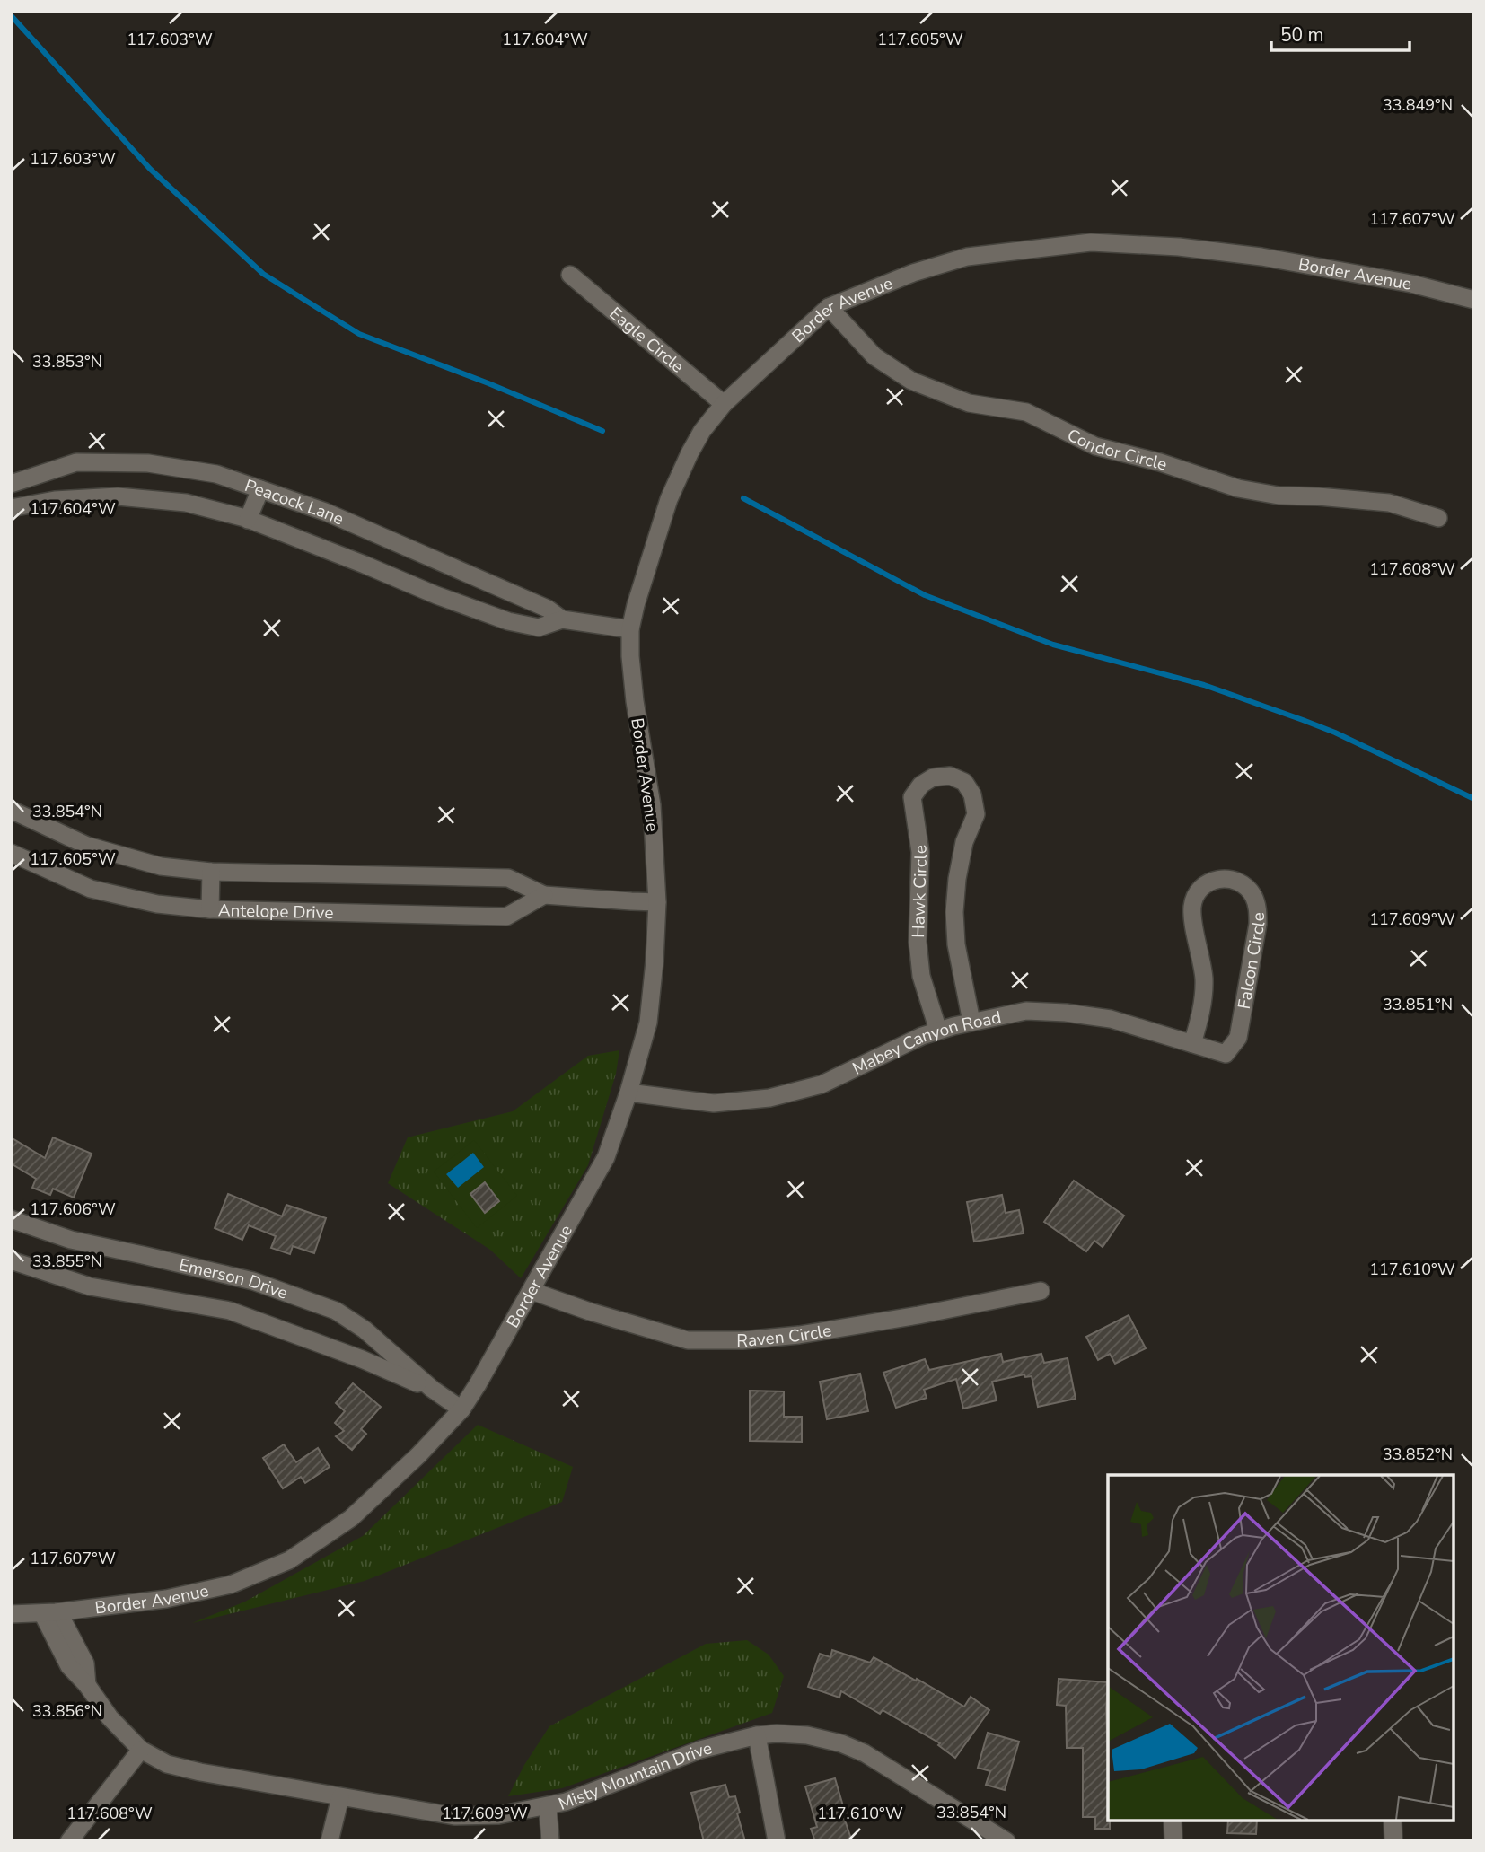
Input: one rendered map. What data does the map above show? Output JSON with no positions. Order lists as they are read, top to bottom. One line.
{"streets":{"street":["Border Avenue","Eagle Circle","Condor Circle","Peacock Lane","Hawk Circle","Antelope Drive","Falcon Circle","Mabey Canyon Road","Emerson Drive","Raven Circle","Misty Mountain Drive"]},"crossings":[["Border Avenue","Eagle Circle"],["Border Avenue","Condor Circle"],["Border Avenue","Peacock Lane"],["Border Avenue","Mabey Canyon Road"],["Border Avenue","Emerson Drive"],["Border Avenue","Raven Circle"],["Border Avenue","Misty Mountain Drive"],["Hawk Circle","Mabey Canyon Road"],["Falcon Circle","Mabey Canyon Road"]],"scale_bar":"50 m","coordinates":["117.603°W","117.604°W","117.605°W","33.849°N","117.607°W","33.853°N","117.608°W","33.854°N","117.609°W","33.851°N","117.606°W","33.855°N","117.610°W","33.852°N","33.856°N"]}
